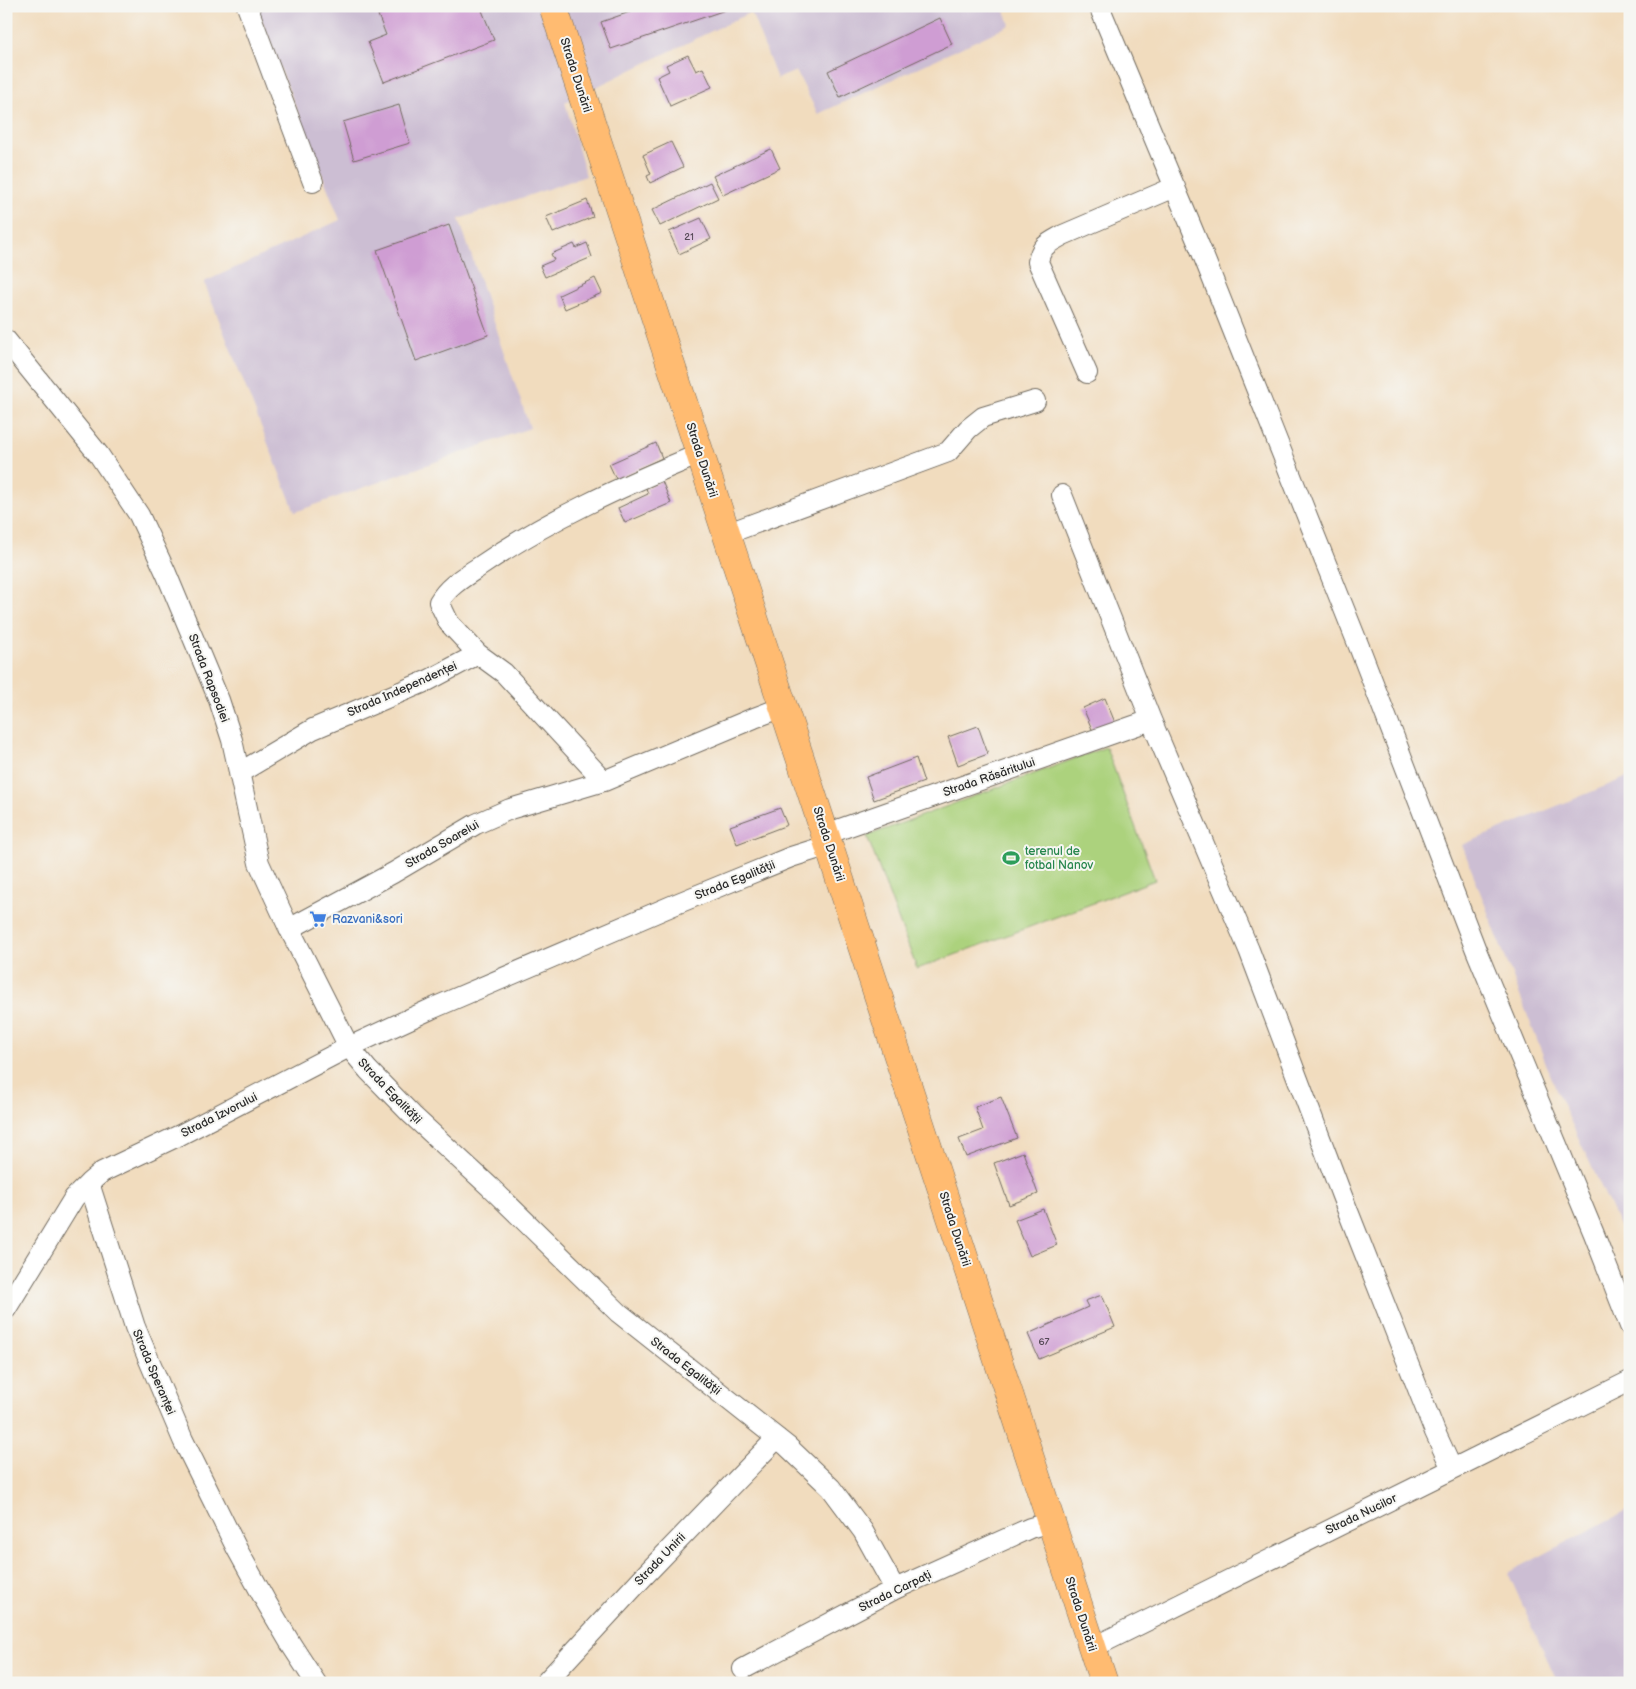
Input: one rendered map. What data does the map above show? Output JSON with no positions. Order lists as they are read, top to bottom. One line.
{"streets":{"main road":["Strada Dunării"],"street":["Strada Rapsodiei","Strada Independenței","Strada Răsăritului","Strada Soarelui","Strada Egalității","Strada Izvorului","Strada Speranței","Strada Nucilor","Strada Unirii","Strada Carpați"]},"crossings":[["Strada Dunării","Strada Răsăritului"],["Strada Dunării","Strada Soarelui"],["Strada Dunării","Strada Egalității"],["Strada Dunării","Strada Nucilor"],["Strada Dunării","Strada Carpați"],["Strada Rapsodiei","Strada Independenței"],["Strada Rapsodiei","Strada Soarelui"],["Strada Rapsodiei","Strada Egalității"],["Strada Rapsodiei","Strada Izvorului"],["Strada Răsăritului","Strada Egalității"],["Strada Egalității","Strada Izvorului"],["Strada Egalității","Strada Unirii"],["Strada Egalității","Strada Carpați"],["Strada Izvorului","Strada Speranței"]],"places":{"sports":["terenul de fotbal Nanov"],"supermarket":["Razvani&sori"]},"house_numbers":["21","67"]}
